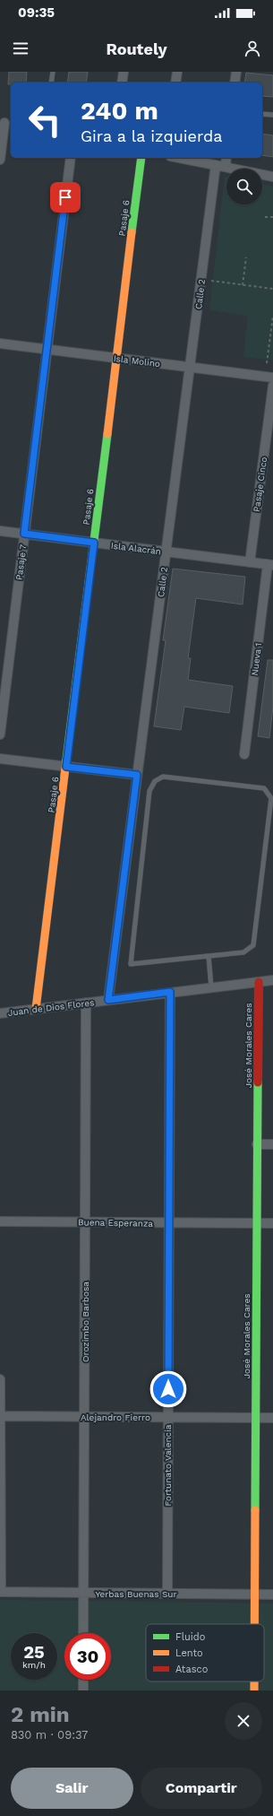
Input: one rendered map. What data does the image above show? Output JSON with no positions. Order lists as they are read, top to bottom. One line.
{"streets":{"street":["Pasaje 6","Calle 2","Isla Molino","Pasaje Cinco","Isla Alacrán","Pasaje 7","Nueva 1","Juan de Dios Flores","José Morales Cares","Buena Esperanza","Orozimbo Barbosa","Alejandro Fierro","Fortunato Valencia","Yerbas Buenas Sur"]},"crossings":[["Pasaje 6","Isla Molino"],["Pasaje 6","Isla Alacrán"],["Pasaje 6","Juan de Dios Flores"],["Calle 2","Isla Molino"],["Calle 2","Isla Alacrán"],["Calle 2","Juan de Dios Flores"],["Isla Molino","Pasaje 7"],["Pasaje Cinco","Isla Alacrán"],["Isla Alacrán","Pasaje 7"],["Isla Alacrán","Nueva 1"],["Juan de Dios Flores","José Morales Cares"],["Juan de Dios Flores","Orozimbo Barbosa"],["Juan de Dios Flores","Fortunato Valencia"],["José Morales Cares","Buena Esperanza"],["José Morales Cares","Alejandro Fierro"],["José Morales Cares","Yerbas Buenas Sur"],["Buena Esperanza","Orozimbo Barbosa"],["Buena Esperanza","Fortunato Valencia"],["Orozimbo Barbosa","Alejandro Fierro"],["Orozimbo Barbosa","Yerbas Buenas Sur"],["Alejandro Fierro","Fortunato Valencia"],["Fortunato Valencia","Yerbas Buenas Sur"]],"legend":["Fluido","Lento","Atasco"],"page":{"status":"09:35","header":"Routely","turn":["240 m","Gira a la izquierda"],"speed":"25 km/h","limit":"30","heading":["2 min","830 m · 09:37"],"buttons":["Salir","Compartir"]}}
